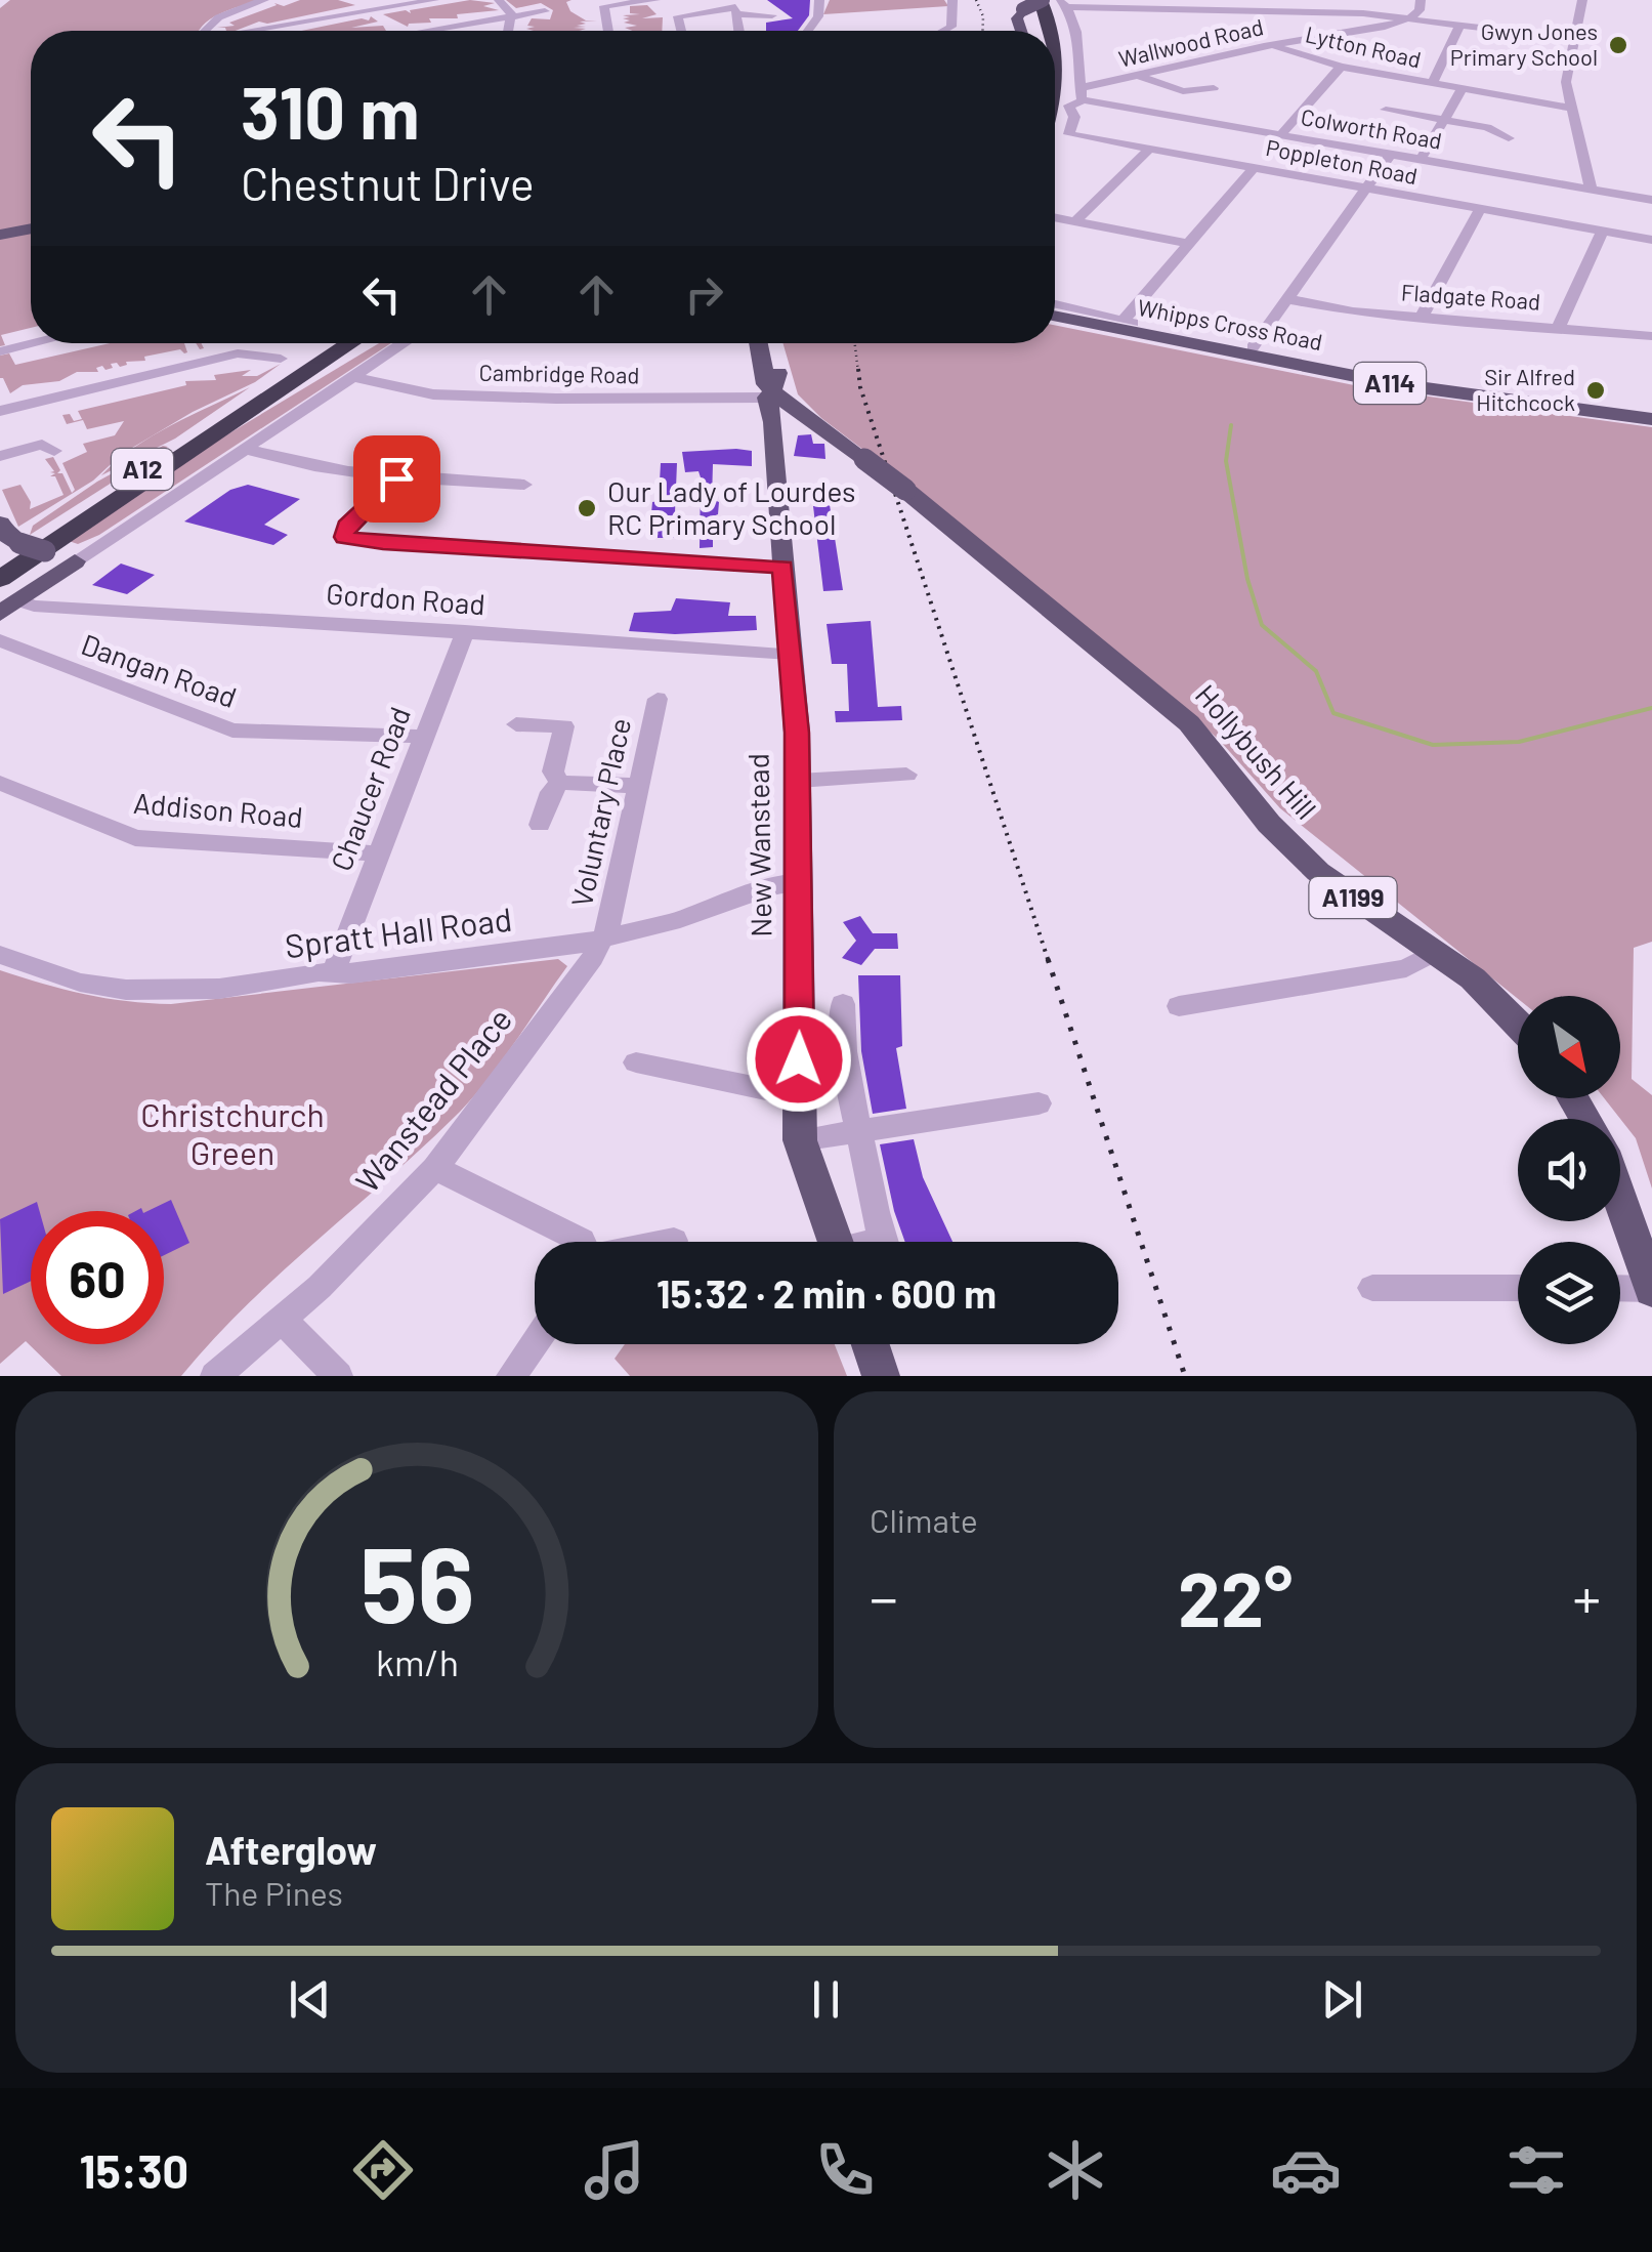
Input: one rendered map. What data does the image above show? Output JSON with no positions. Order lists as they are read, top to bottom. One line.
{"streets":{"highway":["A12"],"main road":["Whipps Cross Road","A114","Hollybush Hill","New Wanstead","A1199"],"street":["Wallwood Road","Lytton Road","Colworth Road","Poppleton Road","Fladgate Road","Cambridge Road","Gordon Road","Dangan Road","Chaucer Road","Addison Road","Voluntary Place","Spratt Hall Road","Wanstead Place"]},"crossings":[["Wallwood Road","Lytton Road"],["Wallwood Road","Colworth Road"],["Wallwood Road","Poppleton Road"],["Colworth Road","Poppleton Road"],["Cambridge Road","Hollybush Hill"],["Cambridge Road","New Wanstead"],["Gordon Road","Chaucer Road"],["Gordon Road","New Wanstead"],["Dangan Road","Chaucer Road"],["Hollybush Hill","New Wanstead"],["Chaucer Road","Addison Road"],["Chaucer Road","Spratt Hall Road"],["Voluntary Place","Spratt Hall Road"],["Voluntary Place","Wanstead Place"],["New Wanstead","Spratt Hall Road"],["Spratt Hall Road","Wanstead Place"]],"parks":["Christchurch Green"],"places":["Gwyn Jones Primary School","Sir Alfred Hitchcock","Our Lady of Lourdes RC Primary School"],"north":"bottom right","page":{"turn":["310 m","Chestnut Drive"],"limit":"60","trip":"15:32 · 2 min · 600 m","tile":"Climate","heat":["−","22°","+"],"song":["Afterglow","The Pines"],"tabs":"15:30","gauge":["56","km/h"]}}
